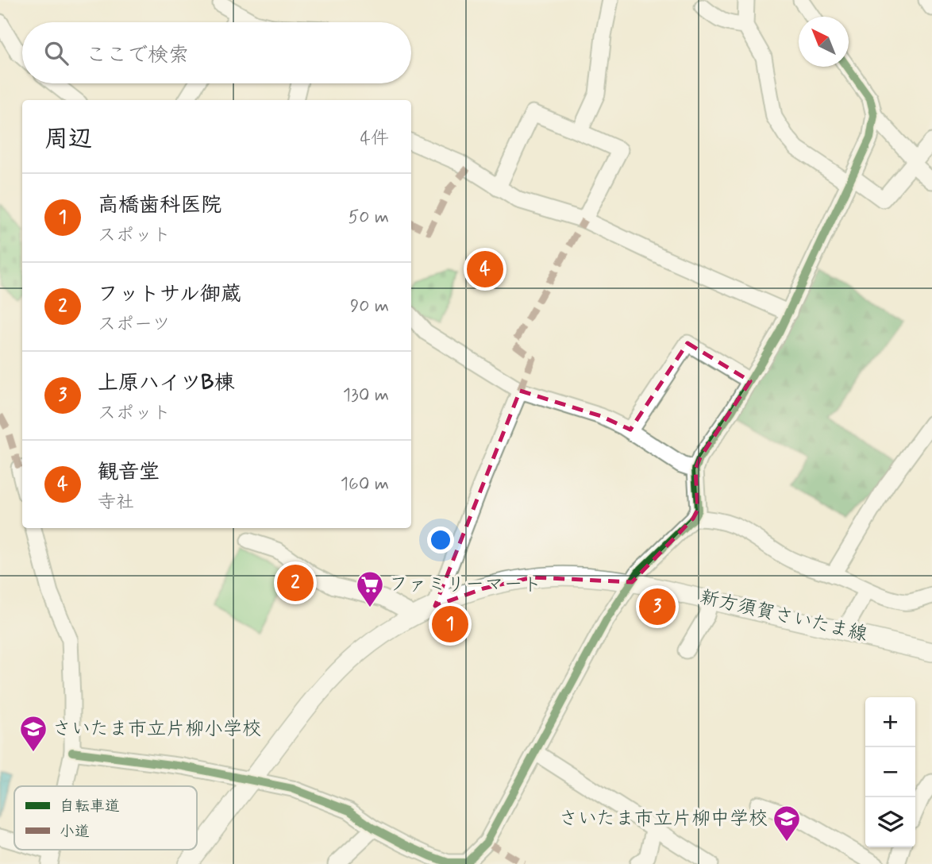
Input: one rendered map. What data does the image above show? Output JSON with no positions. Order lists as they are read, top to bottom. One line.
{"streets":{"main road":["新方須賀さいたま線"]},"places":{"supermarket":["ファミリーマート"],"school or university":["さいたま市立片柳小学校","さいたま市立片柳中学校"]},"legend":["自転車道","小道"],"north":"top left","page":{"search":"ここで検索","heading":["周辺","4件"],"list":[{"mark":"1","name":"高橋歯科医院","note":"スポット","value":"50 m"},{"mark":"2","name":"フットサル御蔵","note":"スポーツ","value":"90 m"},{"mark":"3","name":"上原ハイツB棟","note":"スポット","value":"130 m"},{"mark":"4","name":"観音堂","note":"寺社","value":"160 m"}],"pins":["4","2","3","1"],"map_buttons":["+","−"]}}
